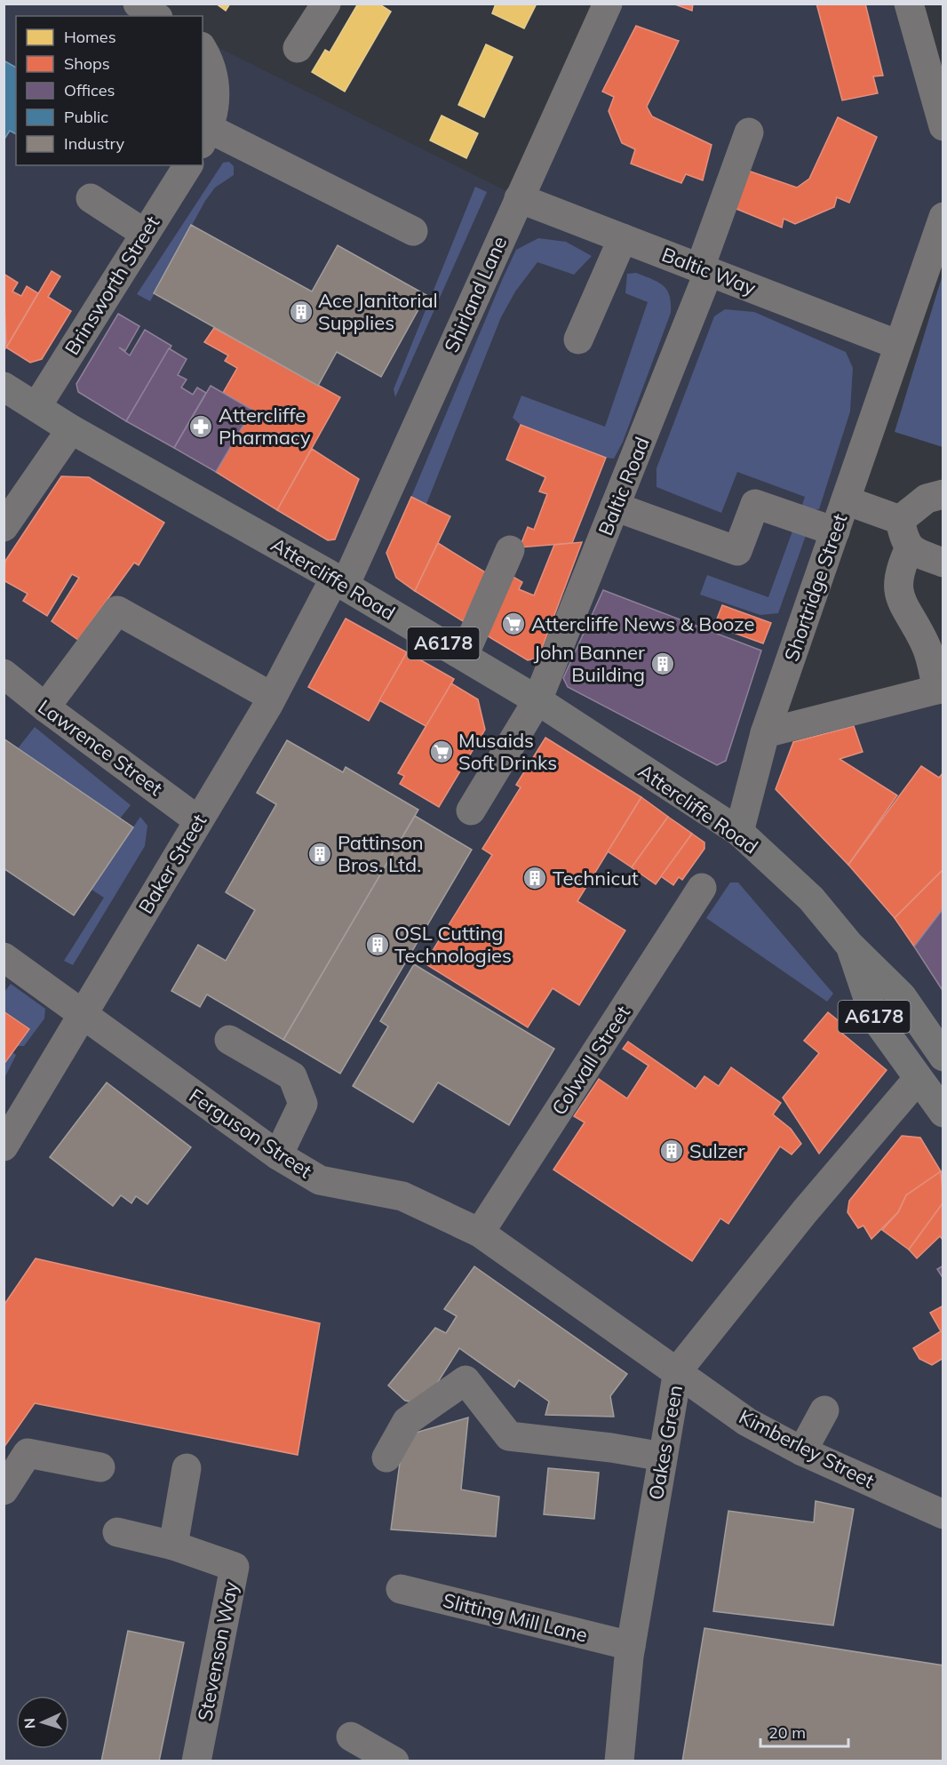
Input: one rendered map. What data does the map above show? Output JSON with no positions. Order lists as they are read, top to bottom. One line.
{"streets":{"main road":["Attercliffe Road","A6178"],"street":["Baltic Way","Brinsworth Street","Shirland Lane","Baltic Road","Shortridge Street","Lawrence Street","Baker Street","Colwall Street","Ferguson Street","Oakes Green","Kimberley Street","Slitting Mill Lane","Stevenson Way"]},"crossings":[["Baltic Way","Shirland Lane"],["Baltic Way","Baltic Road"],["Baltic Way","Shortridge Street"],["Brinsworth Street","Attercliffe Road"],["Shirland Lane","Attercliffe Road"],["Shirland Lane","Baker Street"],["Baltic Road","Attercliffe Road"],["Attercliffe Road","Shortridge Street"],["Attercliffe Road","Baker Street"],["Attercliffe Road","Oakes Green"],["Lawrence Street","Baker Street"],["Baker Street","Ferguson Street"],["Colwall Street","Ferguson Street"],["Ferguson Street","Oakes Green"],["Ferguson Street","Kimberley Street"],["Oakes Green","Kimberley Street"],["Oakes Green","Slitting Mill Lane"]],"places":{"building":["Ace Janitorial Supplies","John Banner Building","Pattinson Bros. Ltd.","Technicut","OSL Cutting Technologies","Sulzer"],"pharmacy":["Attercliffe Pharmacy"],"supermarket":["Attercliffe News & Booze","Musaids Soft Drinks"]},"legend":["Homes","Shops","Offices","Public","Industry"],"scale_bar":"20 m","north":"left"}
